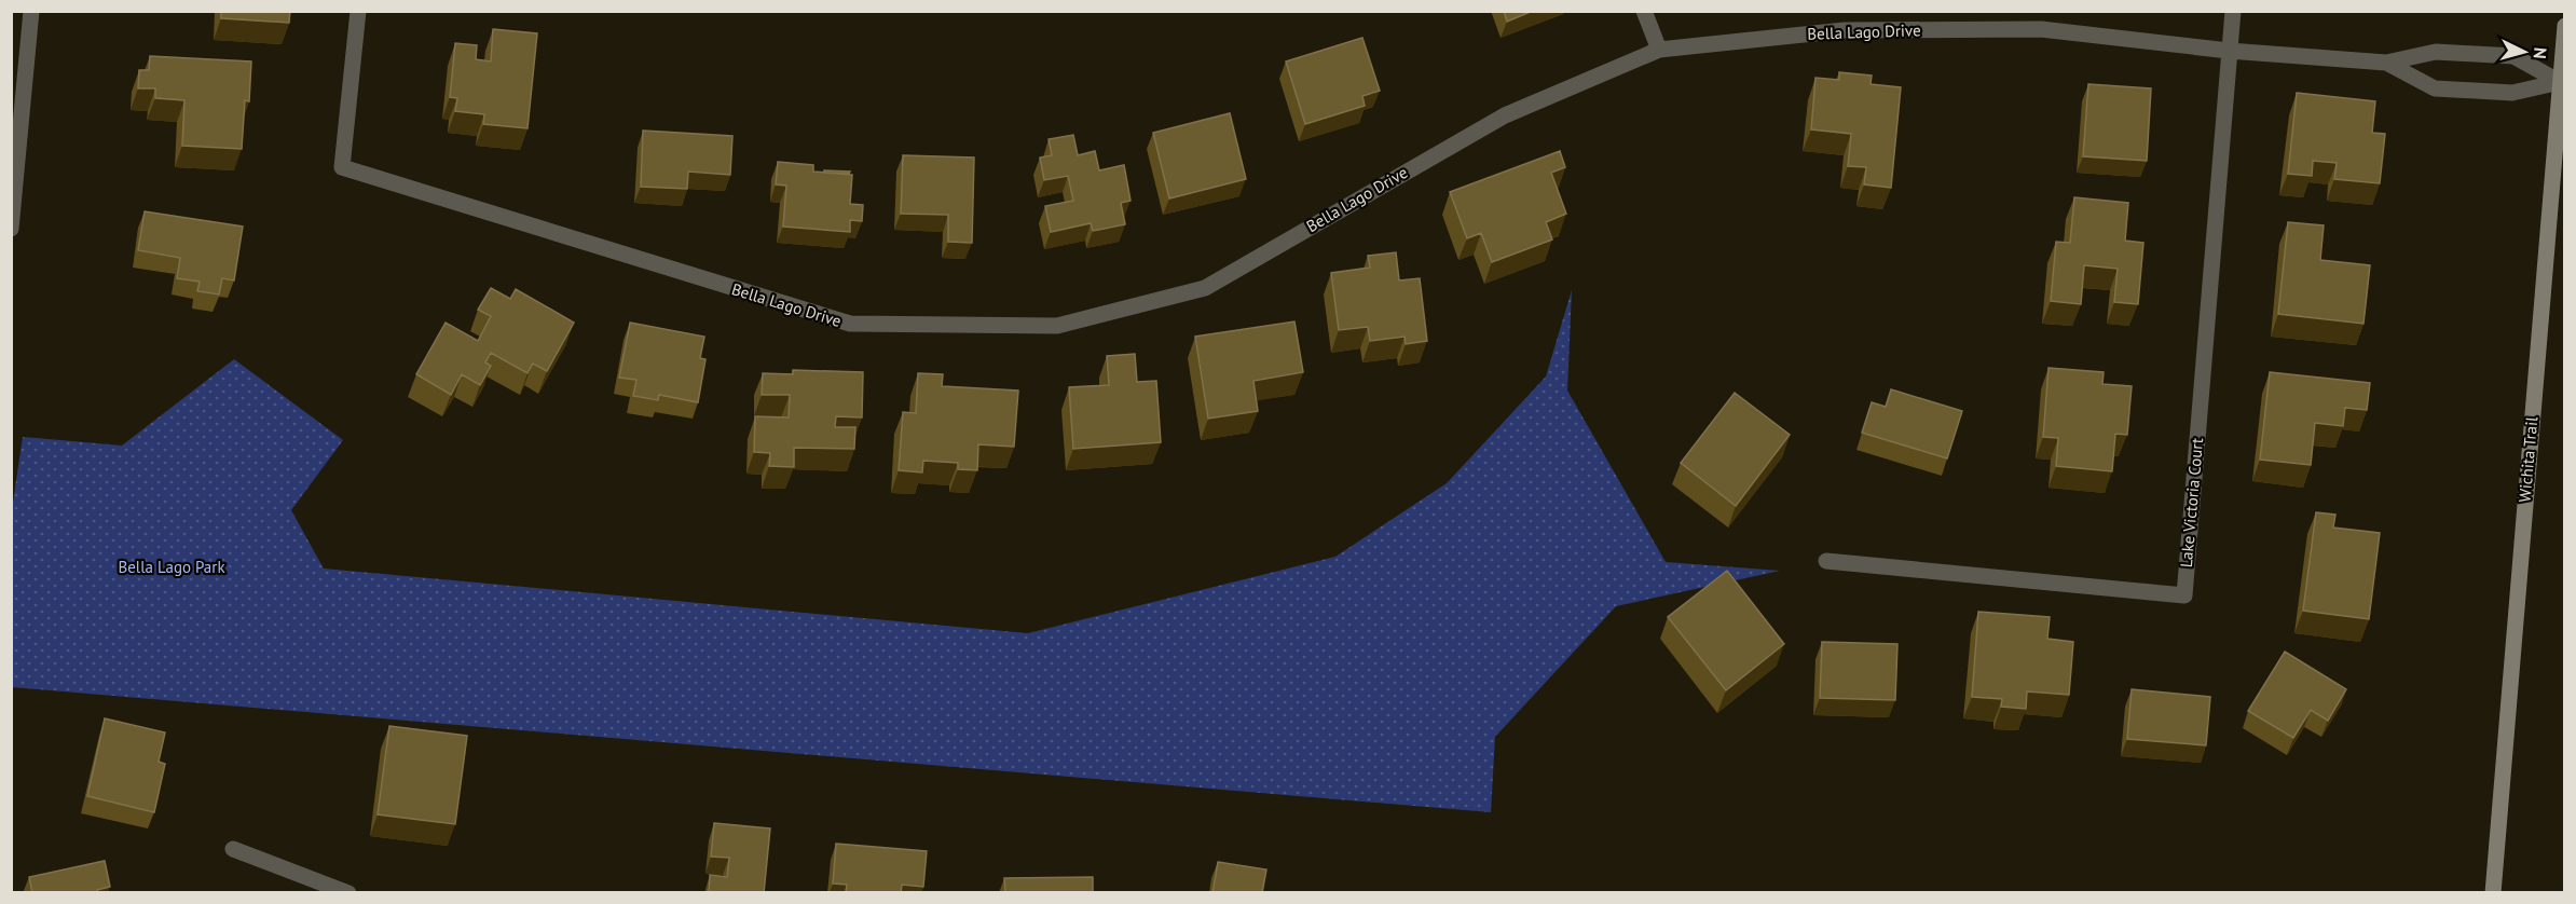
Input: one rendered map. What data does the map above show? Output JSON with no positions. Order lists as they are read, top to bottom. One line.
{"streets":{"street":["Bella Lago Drive","Wichita Trail","Lake Victoria Court"]},"crossings":[["Bella Lago Drive","Wichita Trail"],["Bella Lago Drive","Lake Victoria Court"]],"parks":["Bella Lago Park"],"north":"right"}
